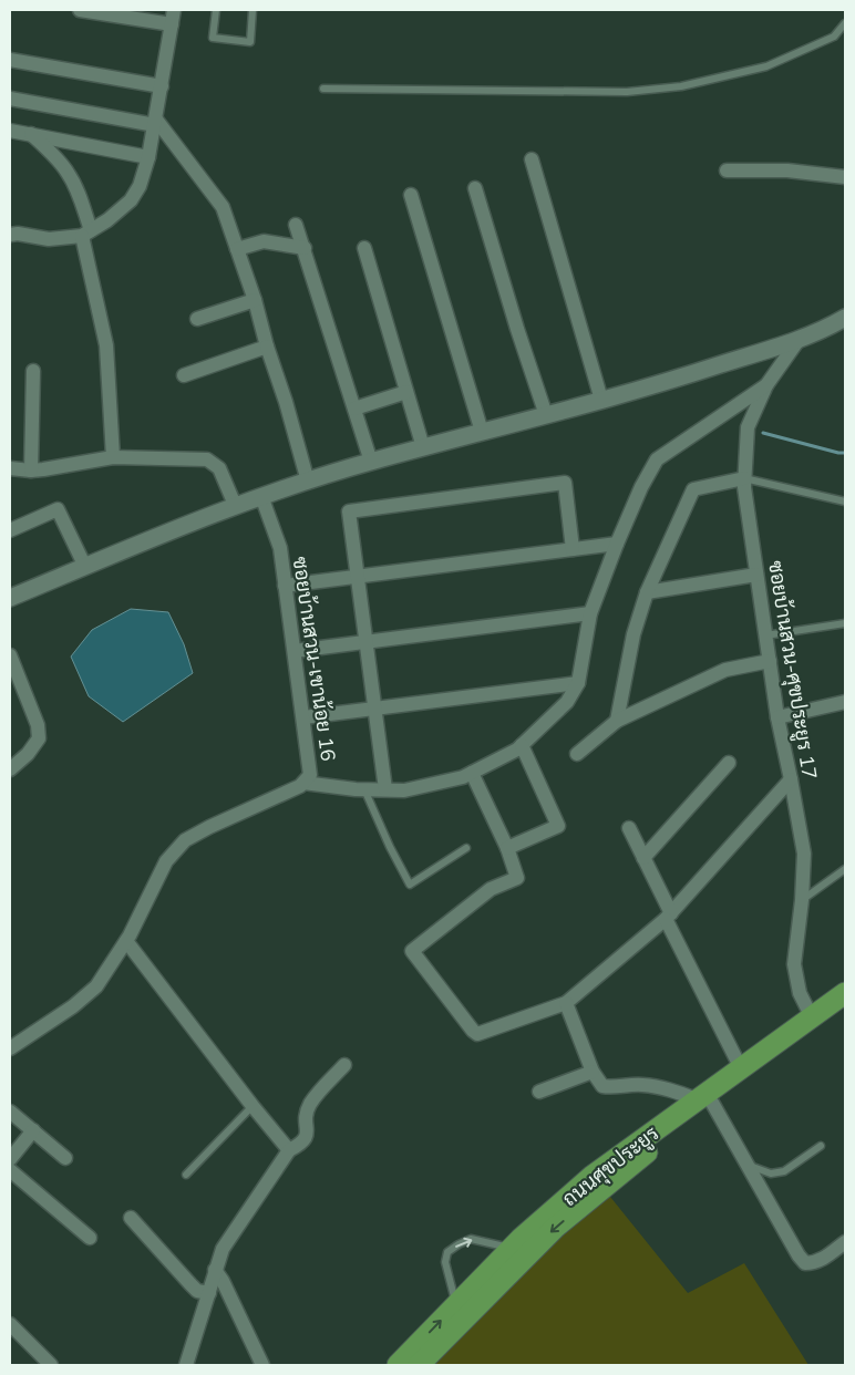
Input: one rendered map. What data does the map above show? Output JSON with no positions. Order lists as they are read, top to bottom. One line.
{"streets":{"main road":["ถนนศุขประยูร"],"street":["ซอยบ้านสวน-เขาน้อย 16","ซอยบ้านสวน-ศุขประยูร 17"]},"crossings":[["ซอยบ้านสวน-ศุขประยูร 17","ถนนศุขประยูร"]]}
